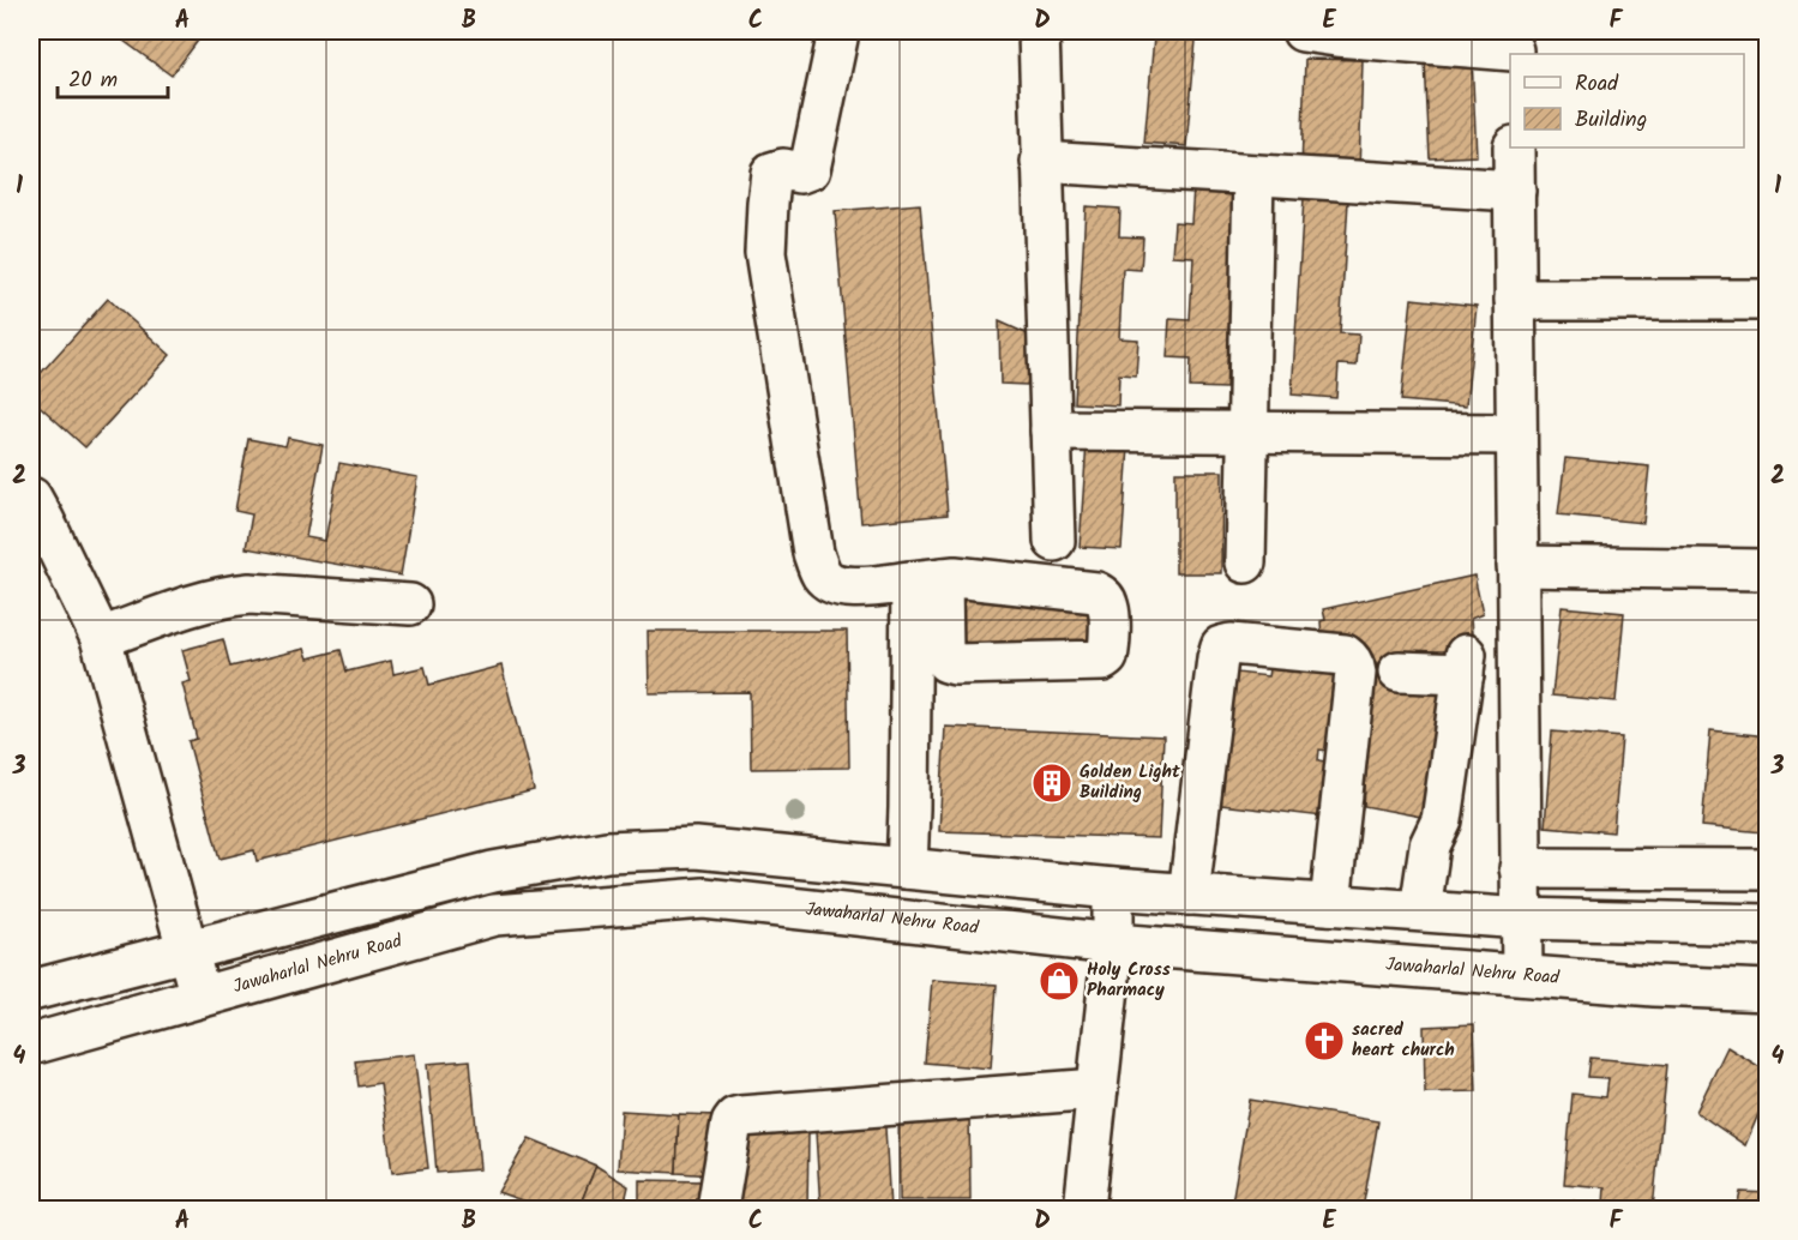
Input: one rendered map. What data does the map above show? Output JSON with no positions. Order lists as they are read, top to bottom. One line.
{"streets":{"street":["Jawaharlal Nehru Road"]},"places":{"building":["Golden Light Building"],"shop":["Holy Cross Pharmacy"],"church":["sacred heart church"]},"legend":["Road","Building"],"scale_bar":"20 m","grid":{"columns":["A","B","C","D","E","F"],"rows":["1","2","3","4"]}}
